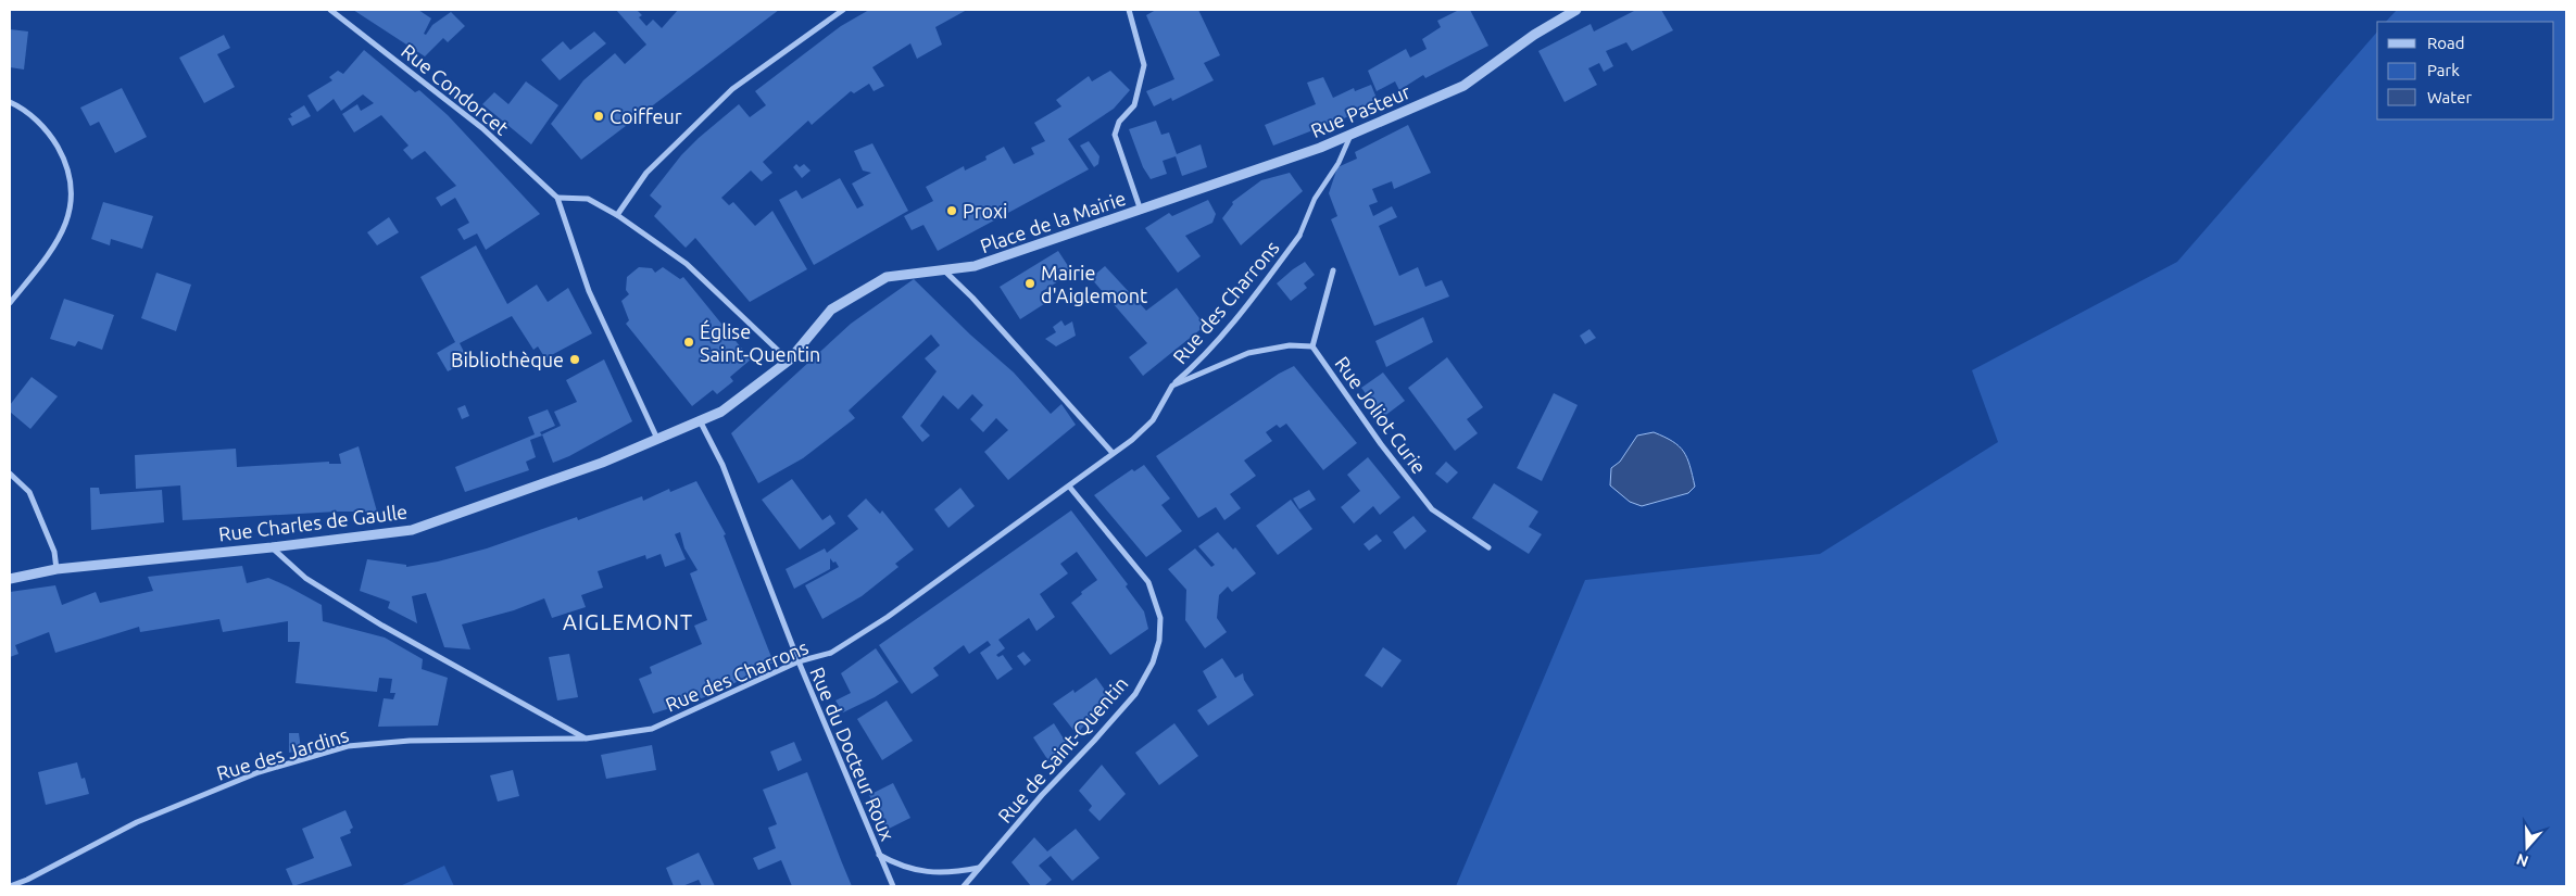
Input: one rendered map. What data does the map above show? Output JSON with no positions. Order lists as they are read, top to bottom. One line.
{"streets":{"street":["Rue Condorcet","Rue Pasteur","Place de la Mairie","Rue des Charrons","Rue Joliot Curie","Rue Charles de Gaulle","Rue de Saint-Quentin","Rue des Jardins","Rue du Docteur Roux"]},"crossings":[["Rue Condorcet","Rue Charles de Gaulle"],["Rue Pasteur","Place de la Mairie"],["Place de la Mairie","Rue Charles de Gaulle"],["Rue des Charrons","Rue Joliot Curie"],["Rue des Charrons","Rue de Saint-Quentin"],["Rue des Charrons","Rue des Jardins"],["Rue des Charrons","Rue du Docteur Roux"],["Rue Charles de Gaulle","Rue du Docteur Roux"]],"districts":["AIGLEMONT"],"places":["Coiffeur","Proxi","Mairie d'Aiglemont","Église Saint-Quentin","Bibliothèque"],"legend":["Road","Park","Water"],"north":"bottom"}
